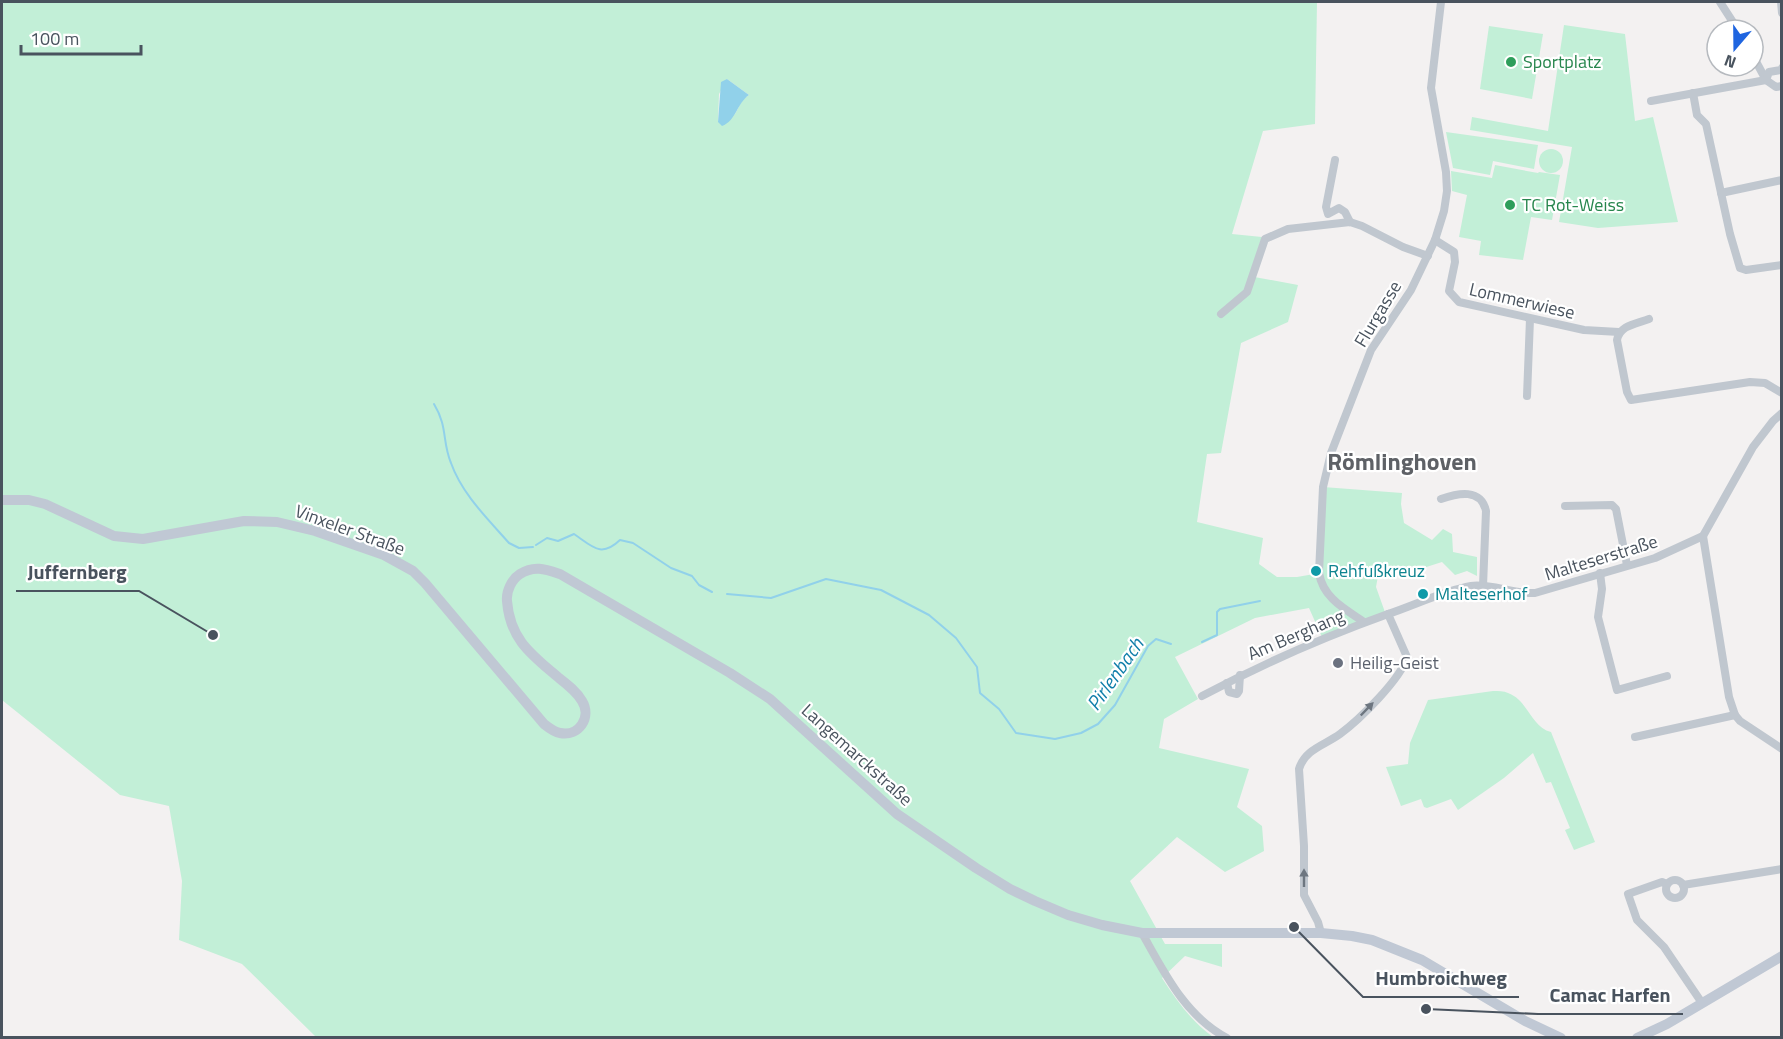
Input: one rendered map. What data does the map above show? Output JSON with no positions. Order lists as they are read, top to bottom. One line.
{"streets":{"main road":["Vinxeler Straße","Langemarckstraße"],"street":["Lommerwiese","Flurgasse","Malteserstraße","Am Berghang"]},"crossings":[["Lommerwiese","Flurgasse"],["Flurgasse","Malteserstraße"],["Flurgasse","Am Berghang"],["Vinxeler Straße","Langemarckstraße"],["Malteserstraße","Am Berghang"]],"districts":["Römlinghoven"],"water":["Pirlenbach"],"places":["Sportplatz","TC Rot-Weiss","Rehfußkreuz","Malteserhof","Juffernberg","Heilig-Geist","Humbroichweg","Camac Harfen"],"scale_bar":"100 m","north":"bottom"}
